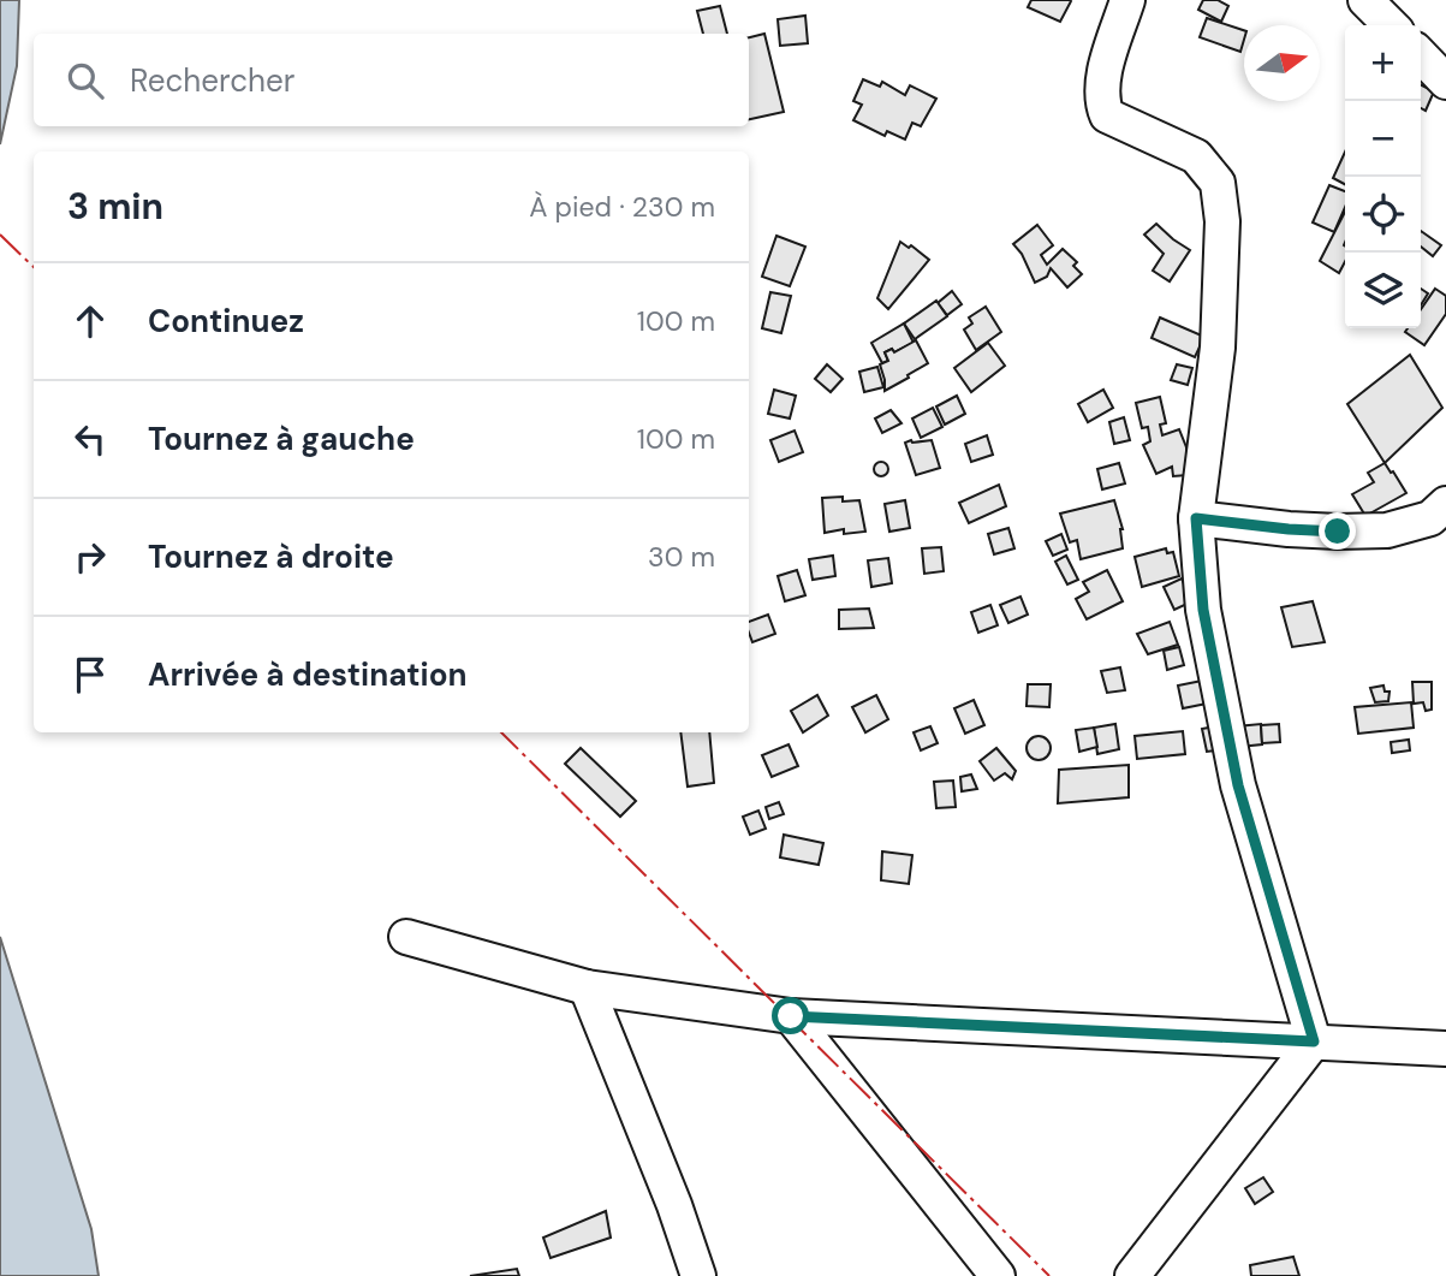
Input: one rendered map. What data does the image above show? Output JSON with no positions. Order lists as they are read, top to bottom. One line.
{"north":"right","page":{"map_buttons":["+","−"],"search":"Rechercher","heading":["3 min","À pied · 230 m"],"list":[["Continuez","100 m"],["Tournez à gauche","100 m"],["Tournez à droite","30 m"],"Arrivée à destination"]}}
